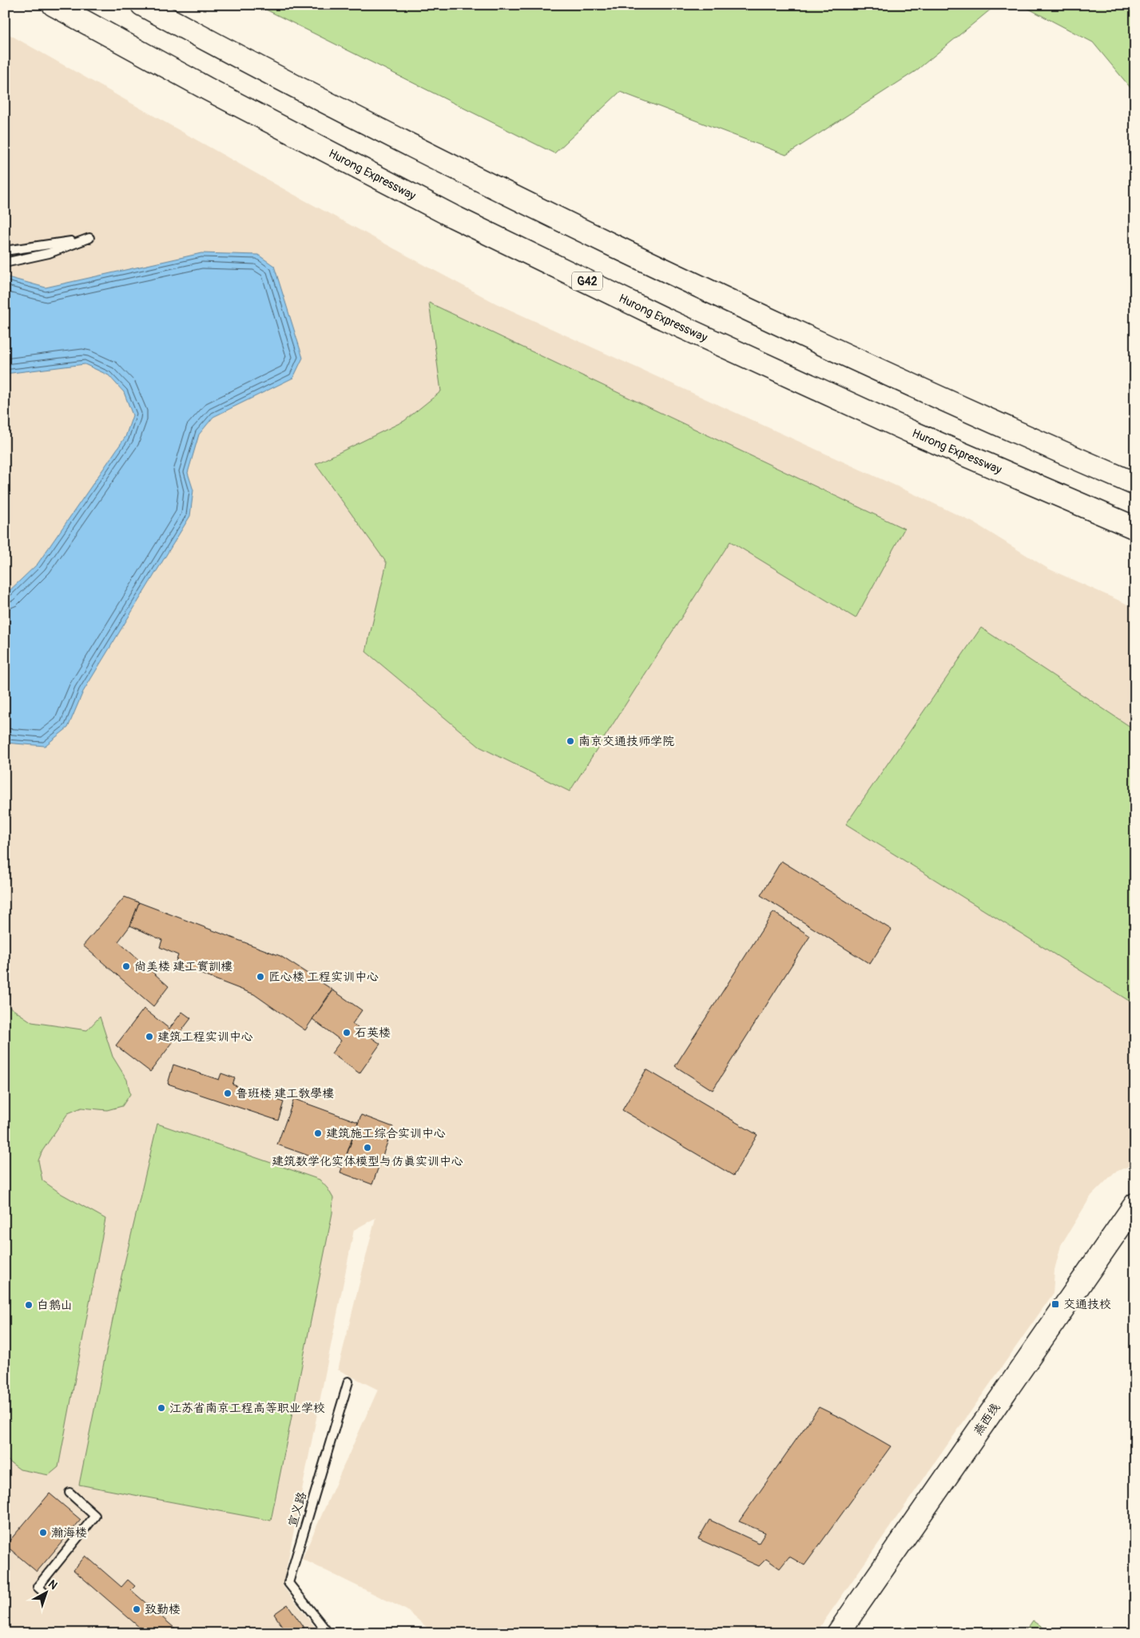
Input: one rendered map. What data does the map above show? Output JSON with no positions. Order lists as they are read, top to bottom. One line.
{"streets":{"main road":["Hurong Expressway","G42","燕西线"],"lane":["宣义路"]},"places":{"other":["南京交通技师学院","尚美楼 建工實訓樓","匠心楼 工程实训中心","石英楼","建筑工程实训中心","鲁班楼 建工教學樓","建筑施工综合实训中心","建筑数学化实体模型与仿真实训中心","白鹅山","江苏省南京工程高等职业学校","瀚海楼","致勤楼"],"transit":["交通技校"]},"north":"top right"}
